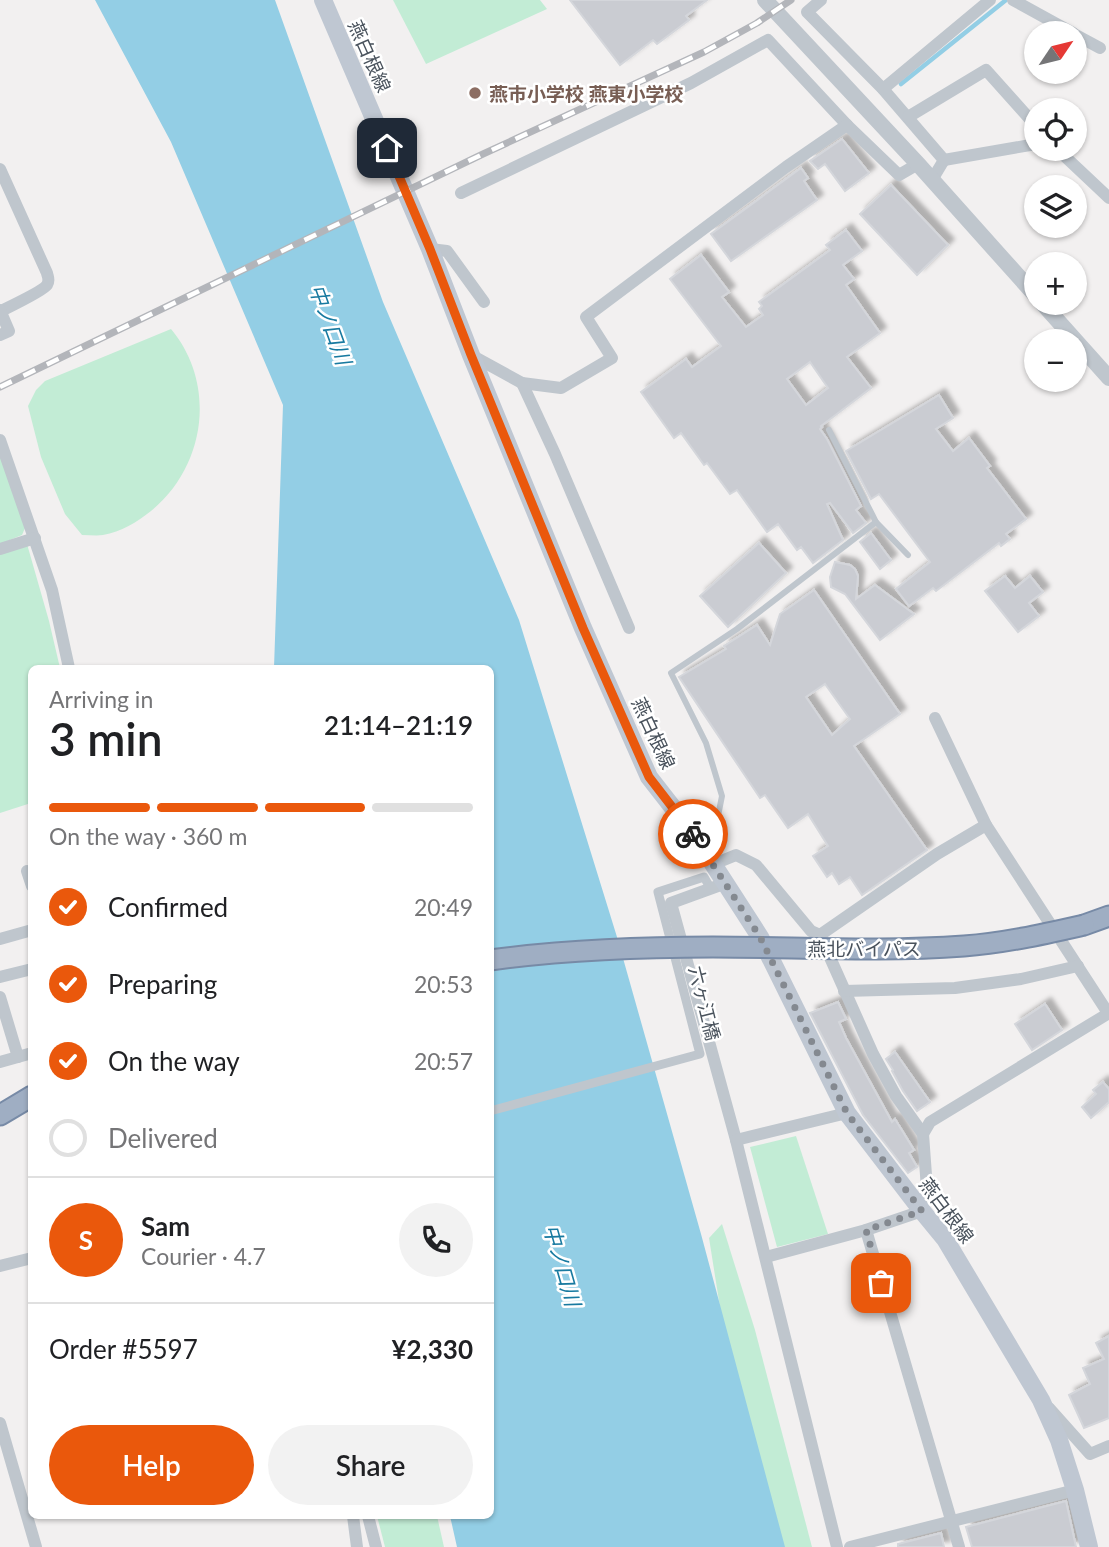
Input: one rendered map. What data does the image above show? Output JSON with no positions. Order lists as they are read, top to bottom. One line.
{"streets":{"highway":["燕北バイパス"],"main road":["燕白根線"],"street":["六ヶ江橋"]},"crossings":[["燕白根線","六ヶ江橋"]],"water":["中ノ口川"],"places":["燕市小学校 燕東小学校"],"north":"top right","page":{"map_buttons":["+","−"],"heading":["3 min","Arriving in","21:14–21:19"],"panel":["Sam","Courier · 4.7","Order #5597","¥2,330"],"bar":"On the way · 360 m","list":[["Confirmed","20:49"],["Preparing","20:53"],["On the way","20:57"],"Delivered"],"round":"S","buttons":["Help","Share"]}}
